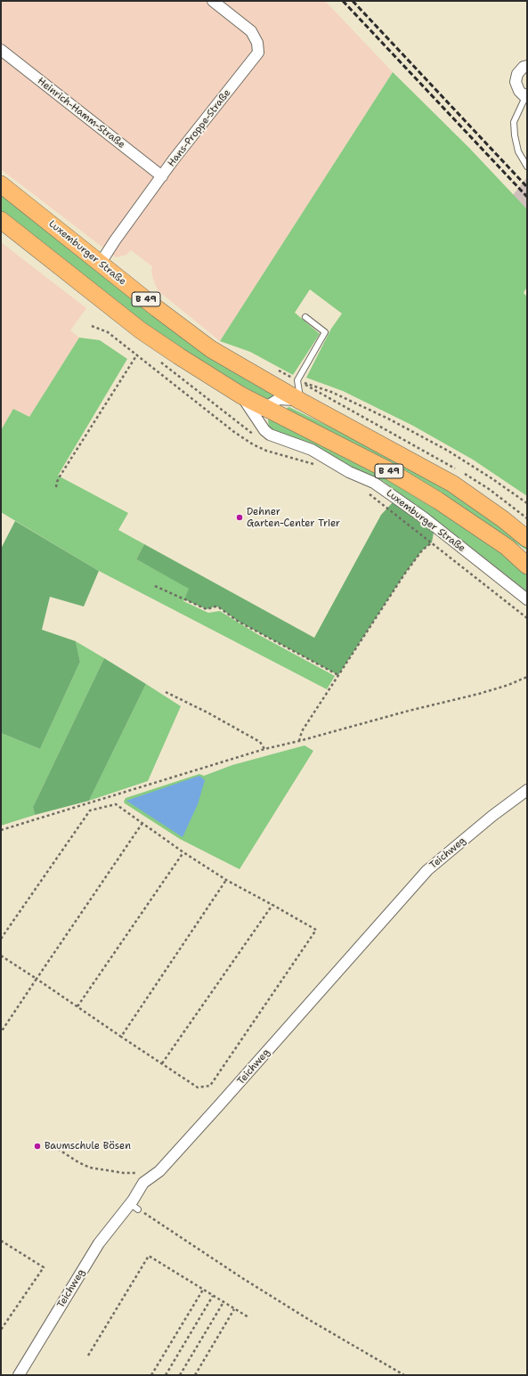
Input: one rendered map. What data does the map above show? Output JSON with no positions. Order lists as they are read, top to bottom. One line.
{"streets":{"main road":["Luxemburger Straße","B 49"],"street":["Heinrich-Hamm-Straße","Hans-Proppe-Straße","Teichweg"]},"crossings":[["Heinrich-Hamm-Straße","Hans-Proppe-Straße"],["Hans-Proppe-Straße","Luxemburger Straße"]],"places":["Dehner Garten-Center Trier","Baumschule Bösen"]}
